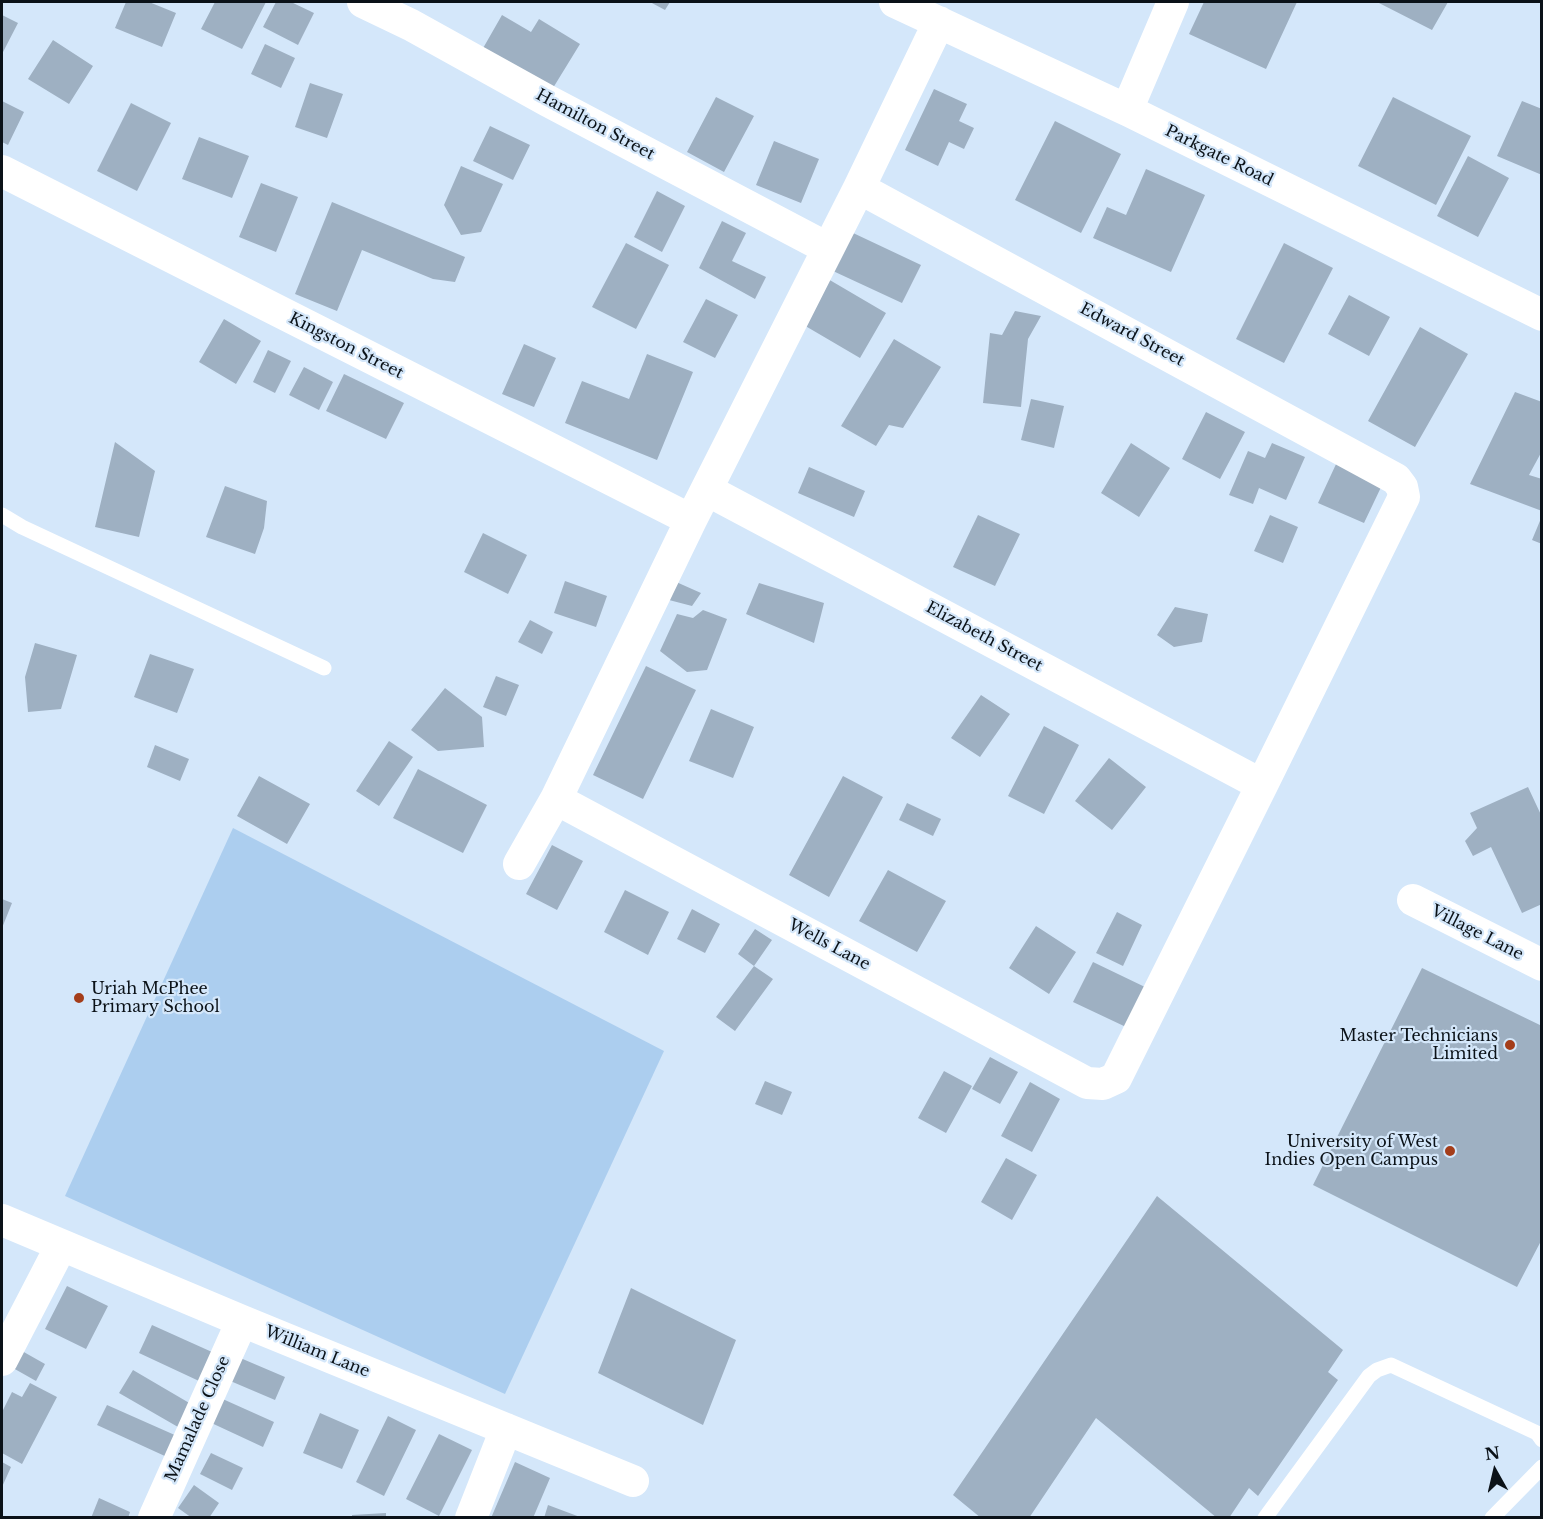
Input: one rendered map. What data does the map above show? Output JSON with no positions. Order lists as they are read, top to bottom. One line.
{"streets":{"street":["Hamilton Street","Parkgate Road","Edward Street","Kingston Street","Elizabeth Street","Village Lane","Wells Lane","William Lane","Mamalade Close"]},"crossings":[["Edward Street","Elizabeth Street"],["Edward Street","Wells Lane"],["Elizabeth Street","Wells Lane"],["William Lane","Mamalade Close"]],"places":["Uriah McPhee Primary School","Master Technicians Limited","University of West Indies Open Campus"],"north":"top"}
